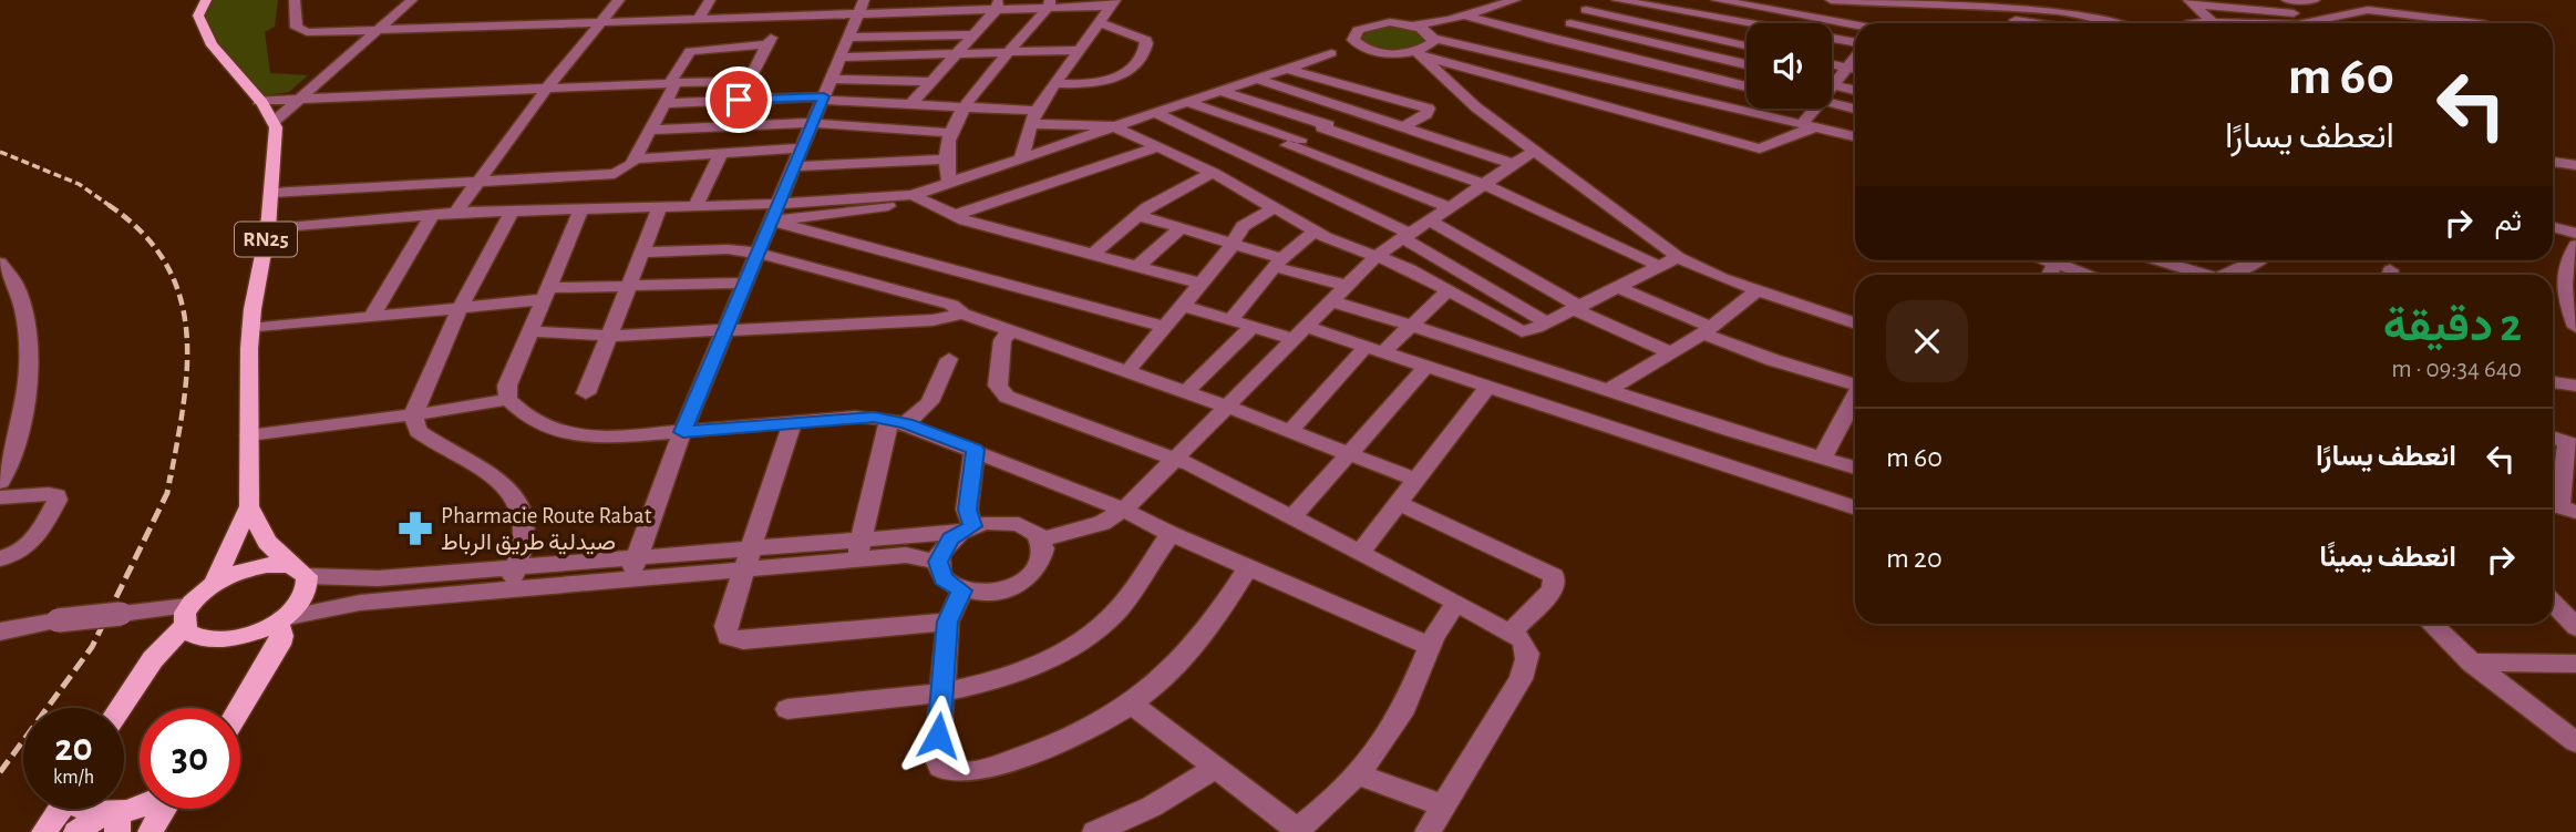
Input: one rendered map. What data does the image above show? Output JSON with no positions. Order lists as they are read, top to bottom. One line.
{"streets":{"main road":["RN25"]},"places":{"pharmacy":["Pharmacie Route Rabat صيدلية طريق الرباط"]},"page":{"turn":["60 m","انعطف يسارًا"],"then":"ثم","heading":["2 دقيقة","640 m · 09:34"],"list":[{"name":"انعطف يسارًا","value":"60 m"},{"name":"انعطف يمينًا","value":"20 m"}],"speed":"20 km/h","limit":"30"}}
